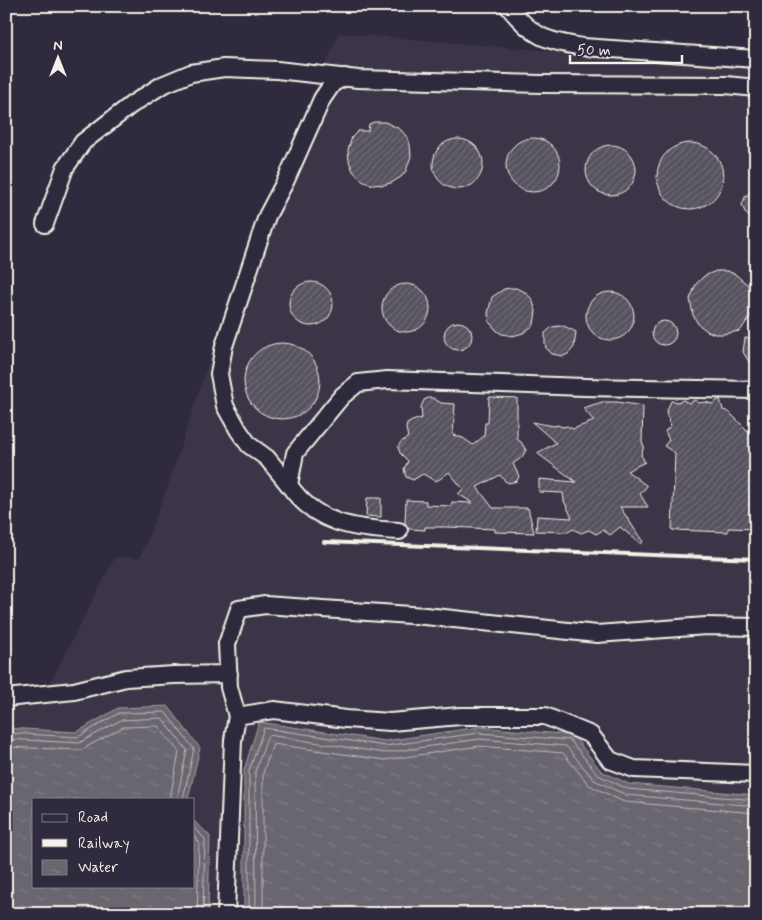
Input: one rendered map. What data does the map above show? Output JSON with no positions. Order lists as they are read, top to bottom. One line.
{"legend":["Road","Railway","Water"],"scale_bar":"50 m","north":"top"}
